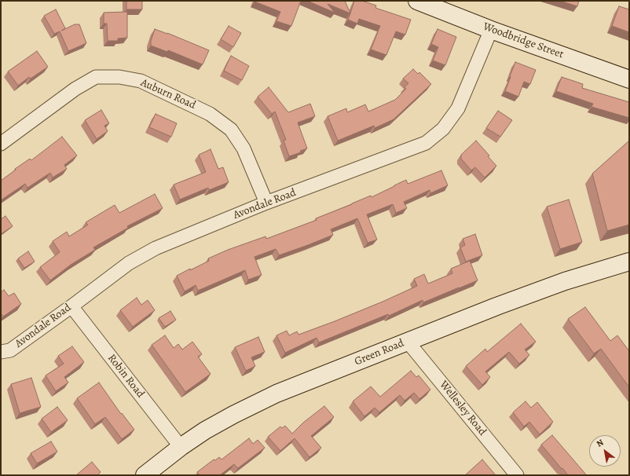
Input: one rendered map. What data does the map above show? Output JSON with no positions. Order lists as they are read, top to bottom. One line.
{"streets":{"street":["Woodbridge Street","Auburn Road","Avondale Road","Green Road","Robin Road","Wellesley Road"]},"crossings":[["Woodbridge Street","Avondale Road"],["Auburn Road","Avondale Road"],["Avondale Road","Robin Road"],["Green Road","Robin Road"],["Green Road","Wellesley Road"]],"north":"top left"}
